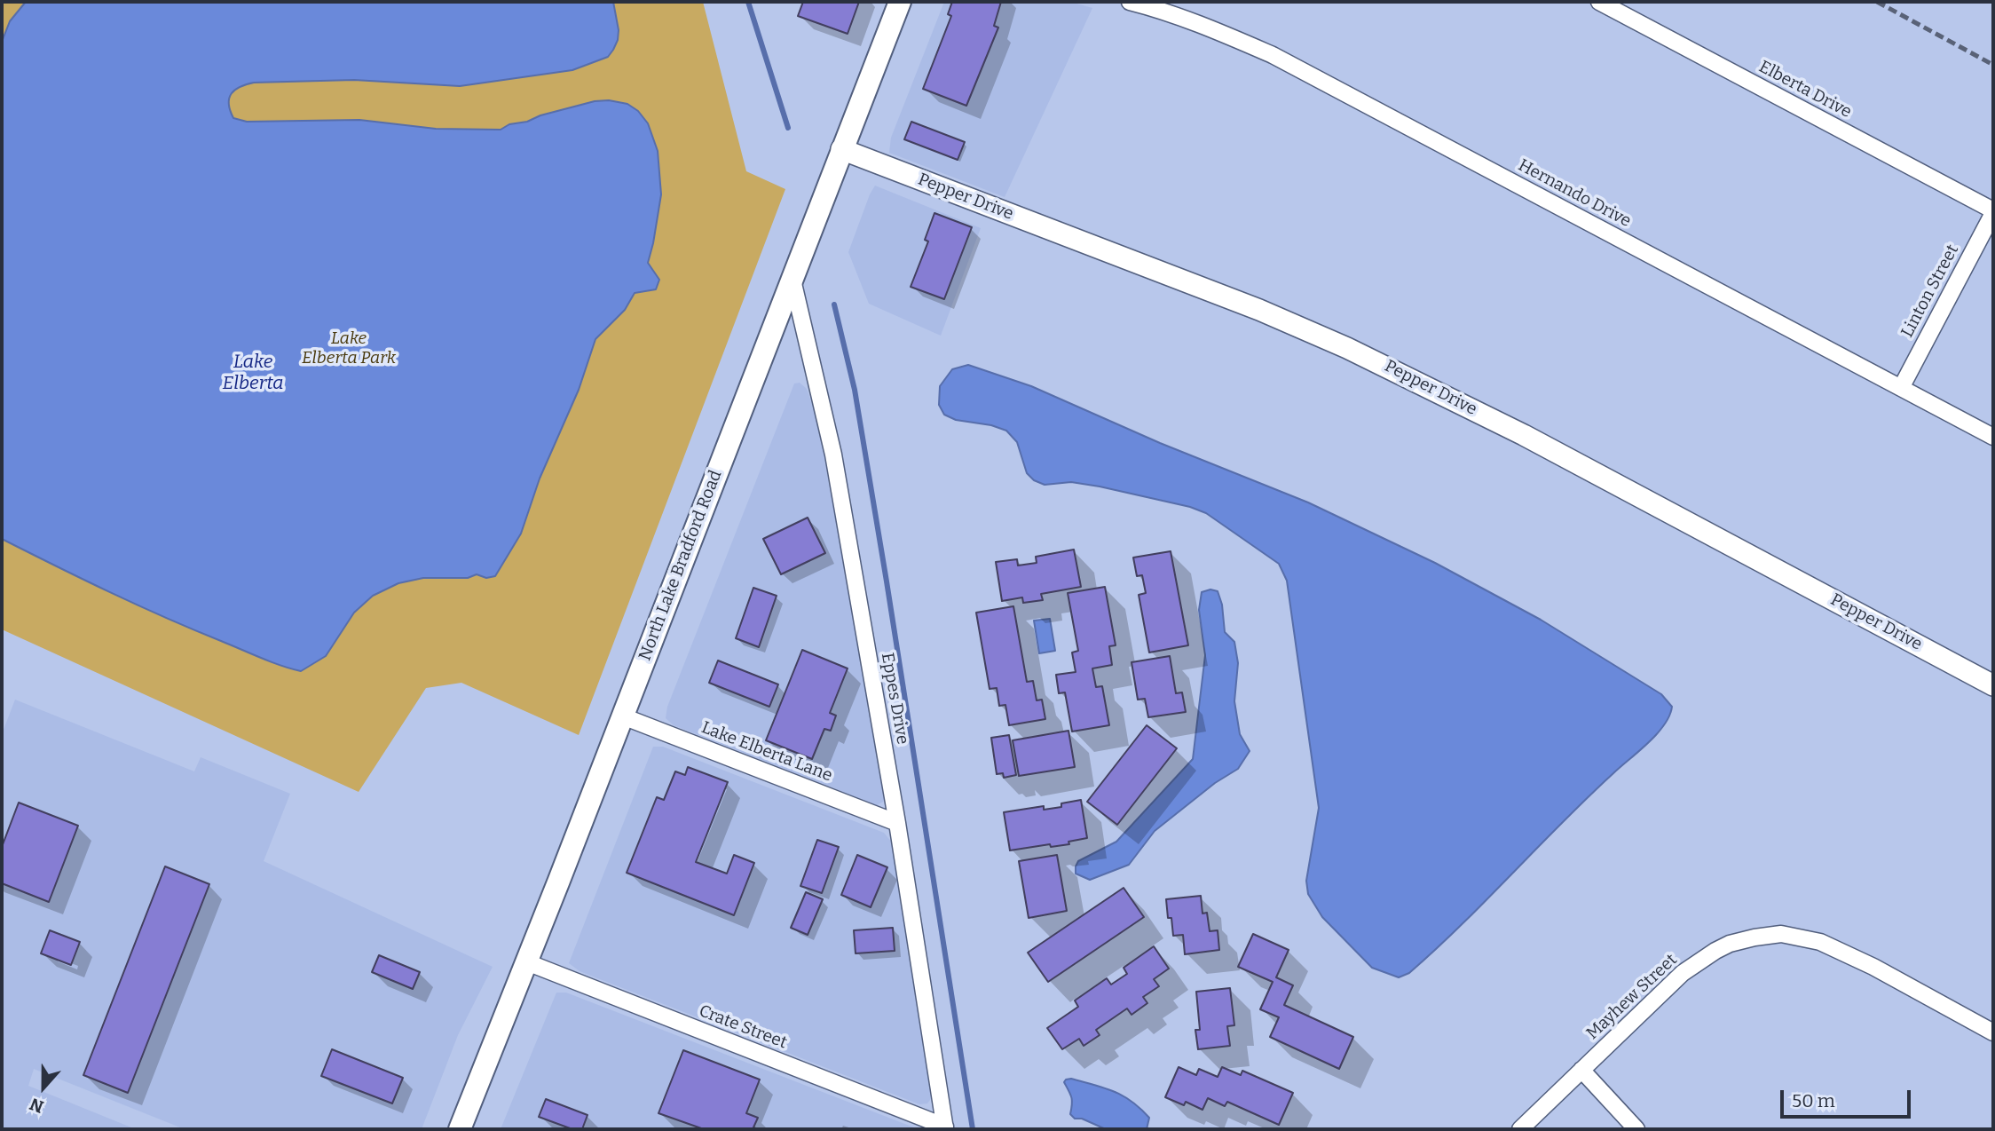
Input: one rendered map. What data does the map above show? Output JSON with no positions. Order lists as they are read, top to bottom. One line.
{"streets":{"main road":["North Lake Bradford Road"],"street":["Elberta Drive","Hernando Drive","Pepper Drive","Linton Street","Eppes Drive","Lake Elberta Lane","Mayhew Street","Crate Street"]},"crossings":[["Elberta Drive","Linton Street"],["Hernando Drive","Linton Street"],["Pepper Drive","North Lake Bradford Road"],["North Lake Bradford Road","Eppes Drive"],["North Lake Bradford Road","Lake Elberta Lane"],["North Lake Bradford Road","Crate Street"],["Eppes Drive","Lake Elberta Lane"],["Eppes Drive","Crate Street"]],"water":["Lake Elberta"],"parks":["Lake Elberta Park"],"scale_bar":"50 m","north":"bottom"}
